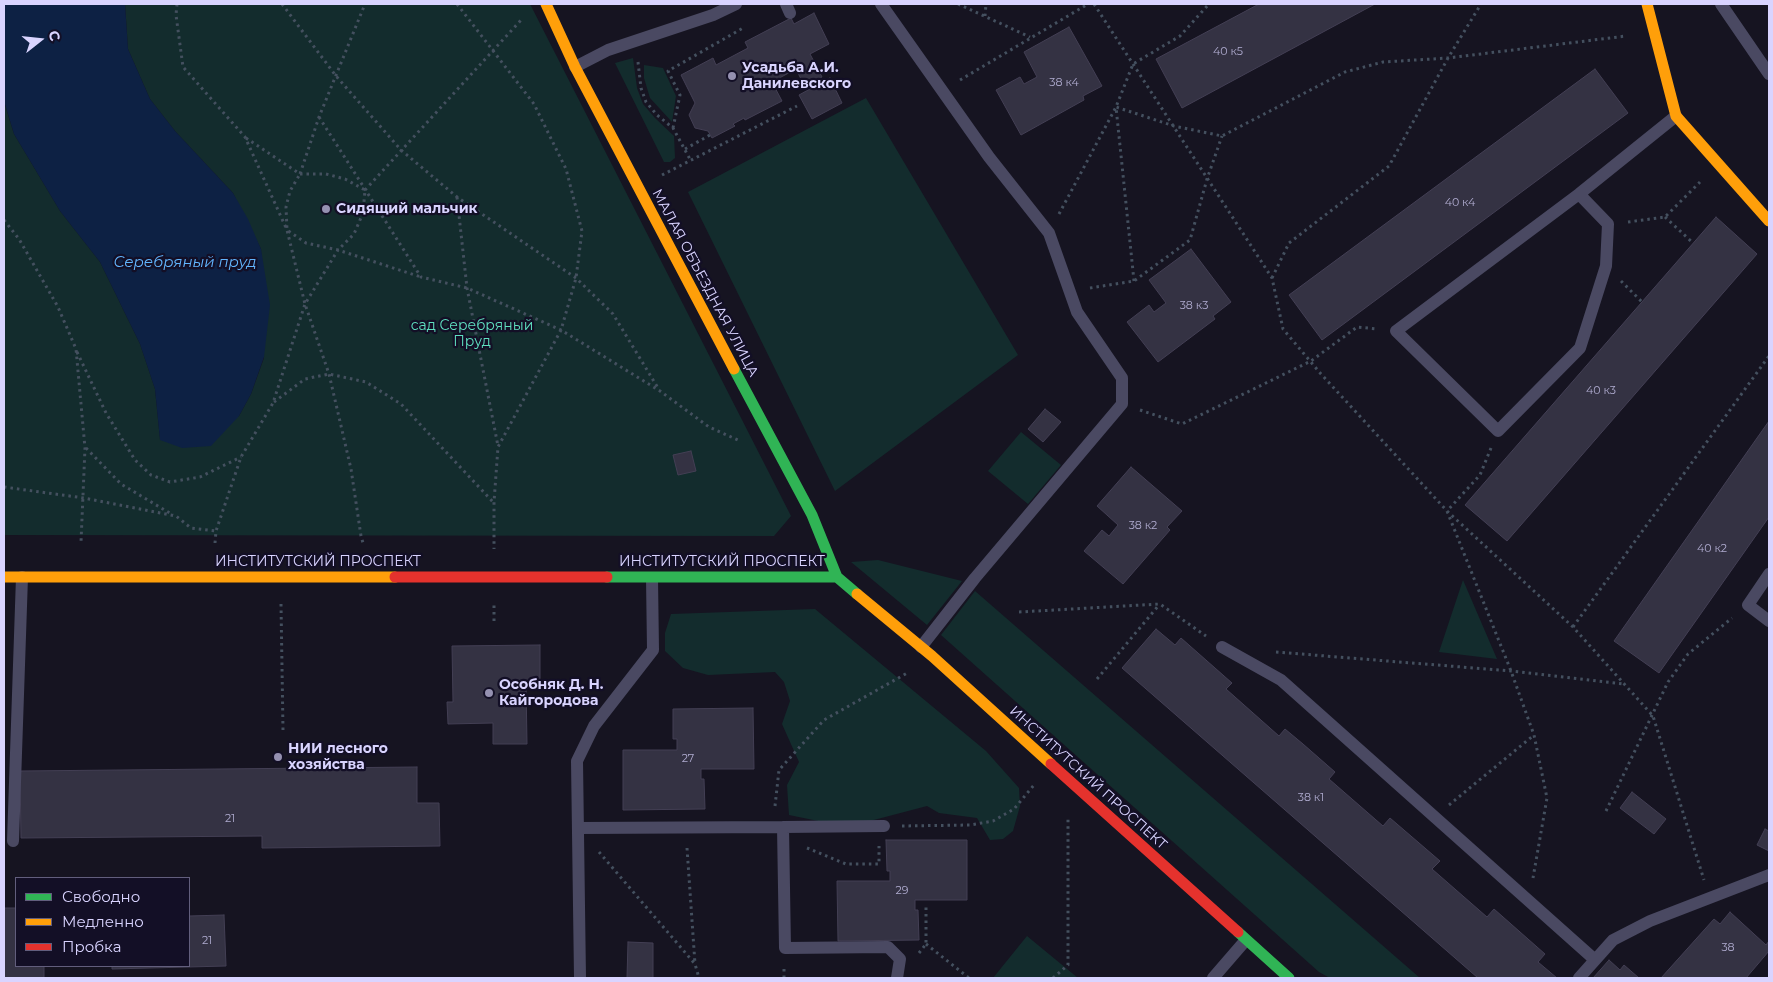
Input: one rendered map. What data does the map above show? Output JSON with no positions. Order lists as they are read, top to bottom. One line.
{"streets":{"street":["МАЛАЯ ОБЪЕЗДНАЯ УЛИЦА","ИНСТИТУТСКИЙ ПРОСПЕКТ"]},"crossings":[["МАЛАЯ ОБЪЕЗДНАЯ УЛИЦА","ИНСТИТУТСКИЙ ПРОСПЕКТ"]],"water":["Серебряный пруд"],"parks":["сад Серебряный Пруд"],"places":["Усадьба А.И. Данилевского","Сидящий мальчик","Особняк Д. Н. Кайгородова","НИИ лесного хозяйства"],"house_numbers":["40 к5","38 к4","40 к4","38 к3","40 к3","38 к2","40 к2","27","38 к1","21","29","21","38"],"legend":["Свободно","Медленно","Пробка"],"north":"right"}
